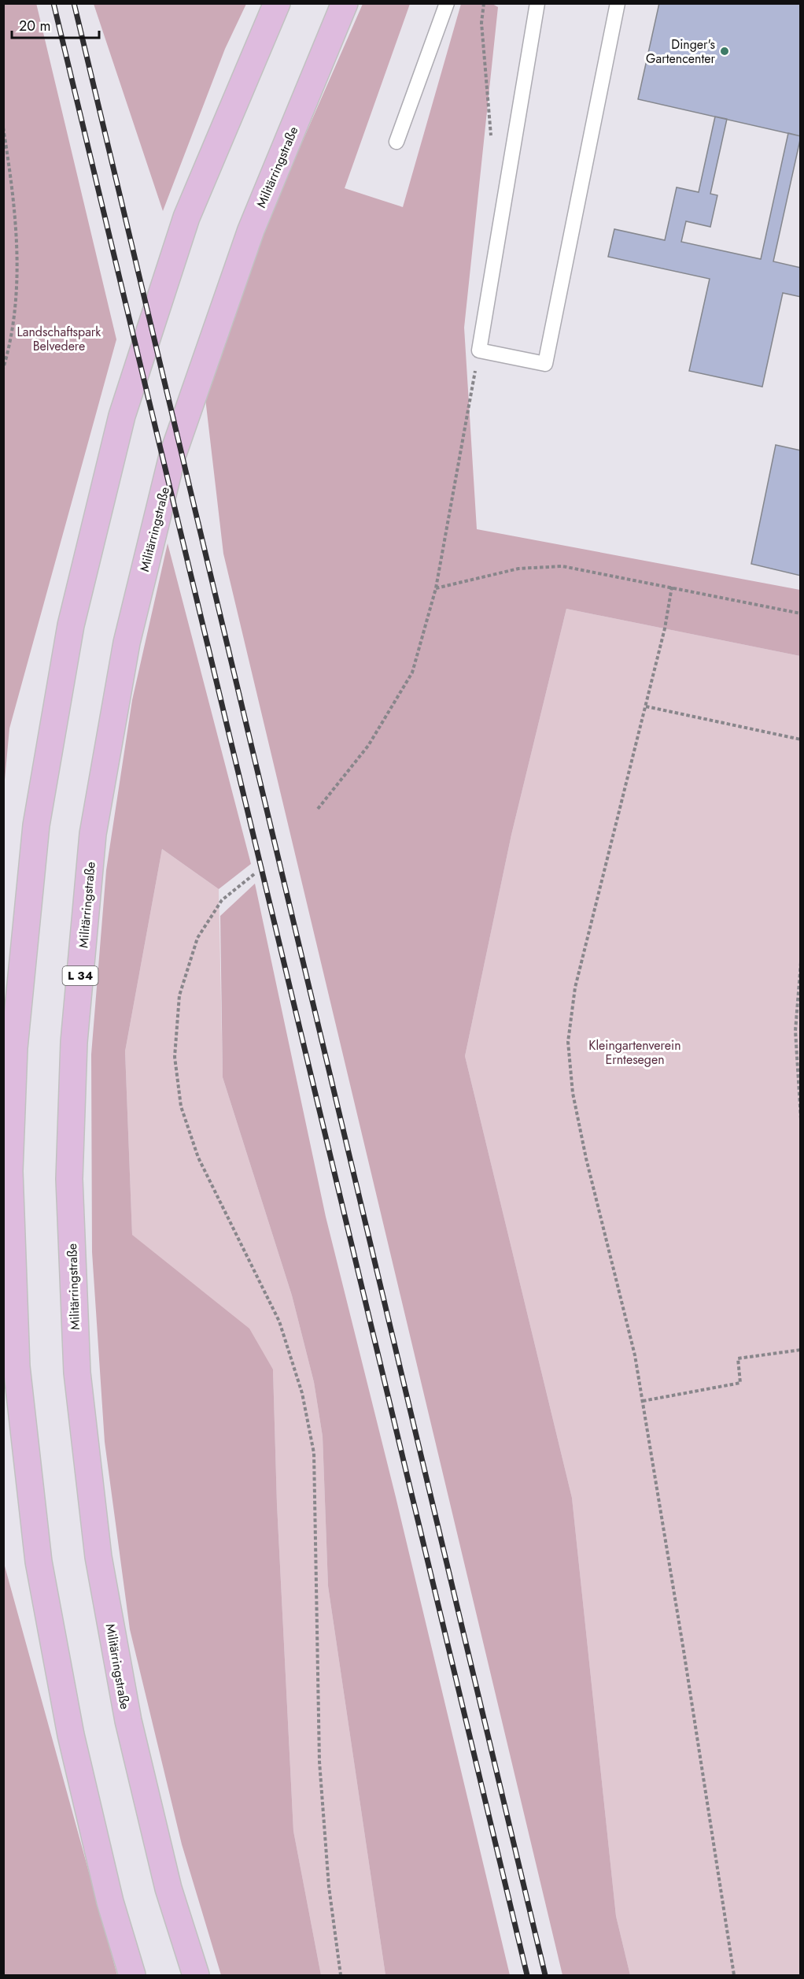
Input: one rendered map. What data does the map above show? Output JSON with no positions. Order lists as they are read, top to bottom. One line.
{"streets":{"main road":["Militärringstraße","L 34"]},"parks":["Landschaftspark Belvedere","Kleingartenverein Erntesegen"],"places":["Dinger's Gartencenter"],"scale_bar":"20 m"}
